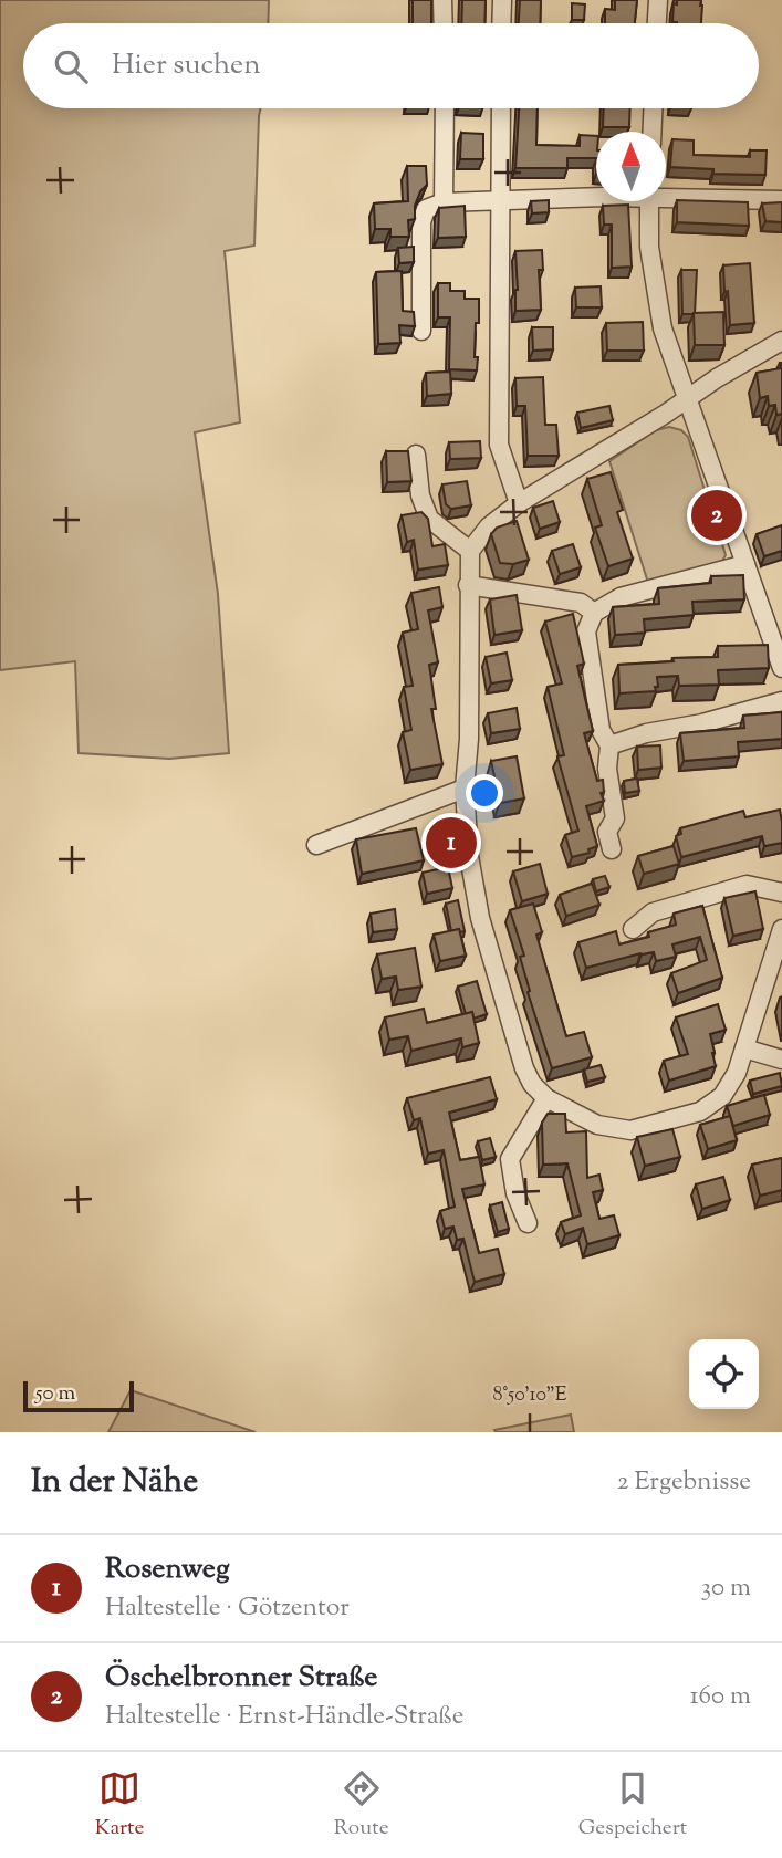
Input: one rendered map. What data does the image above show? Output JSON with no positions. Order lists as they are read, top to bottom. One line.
{"scale_bar":"50 m","north":"top","page":{"search":"Hier suchen","pins":["2","1"],"scale":"50 m","heading":["In der Nähe","2 Ergebnisse"],"list":[{"mark":"1","name":"Rosenweg","note":"Haltestelle · Götzentor","value":"30 m"},{"mark":"2","name":"Öschelbronner Straße","note":"Haltestelle · Ernst-Händle-Straße","value":"160 m"}],"nav":["Karte","Route","Gespeichert"]},"coordinates":["8°50'10\"E"]}
